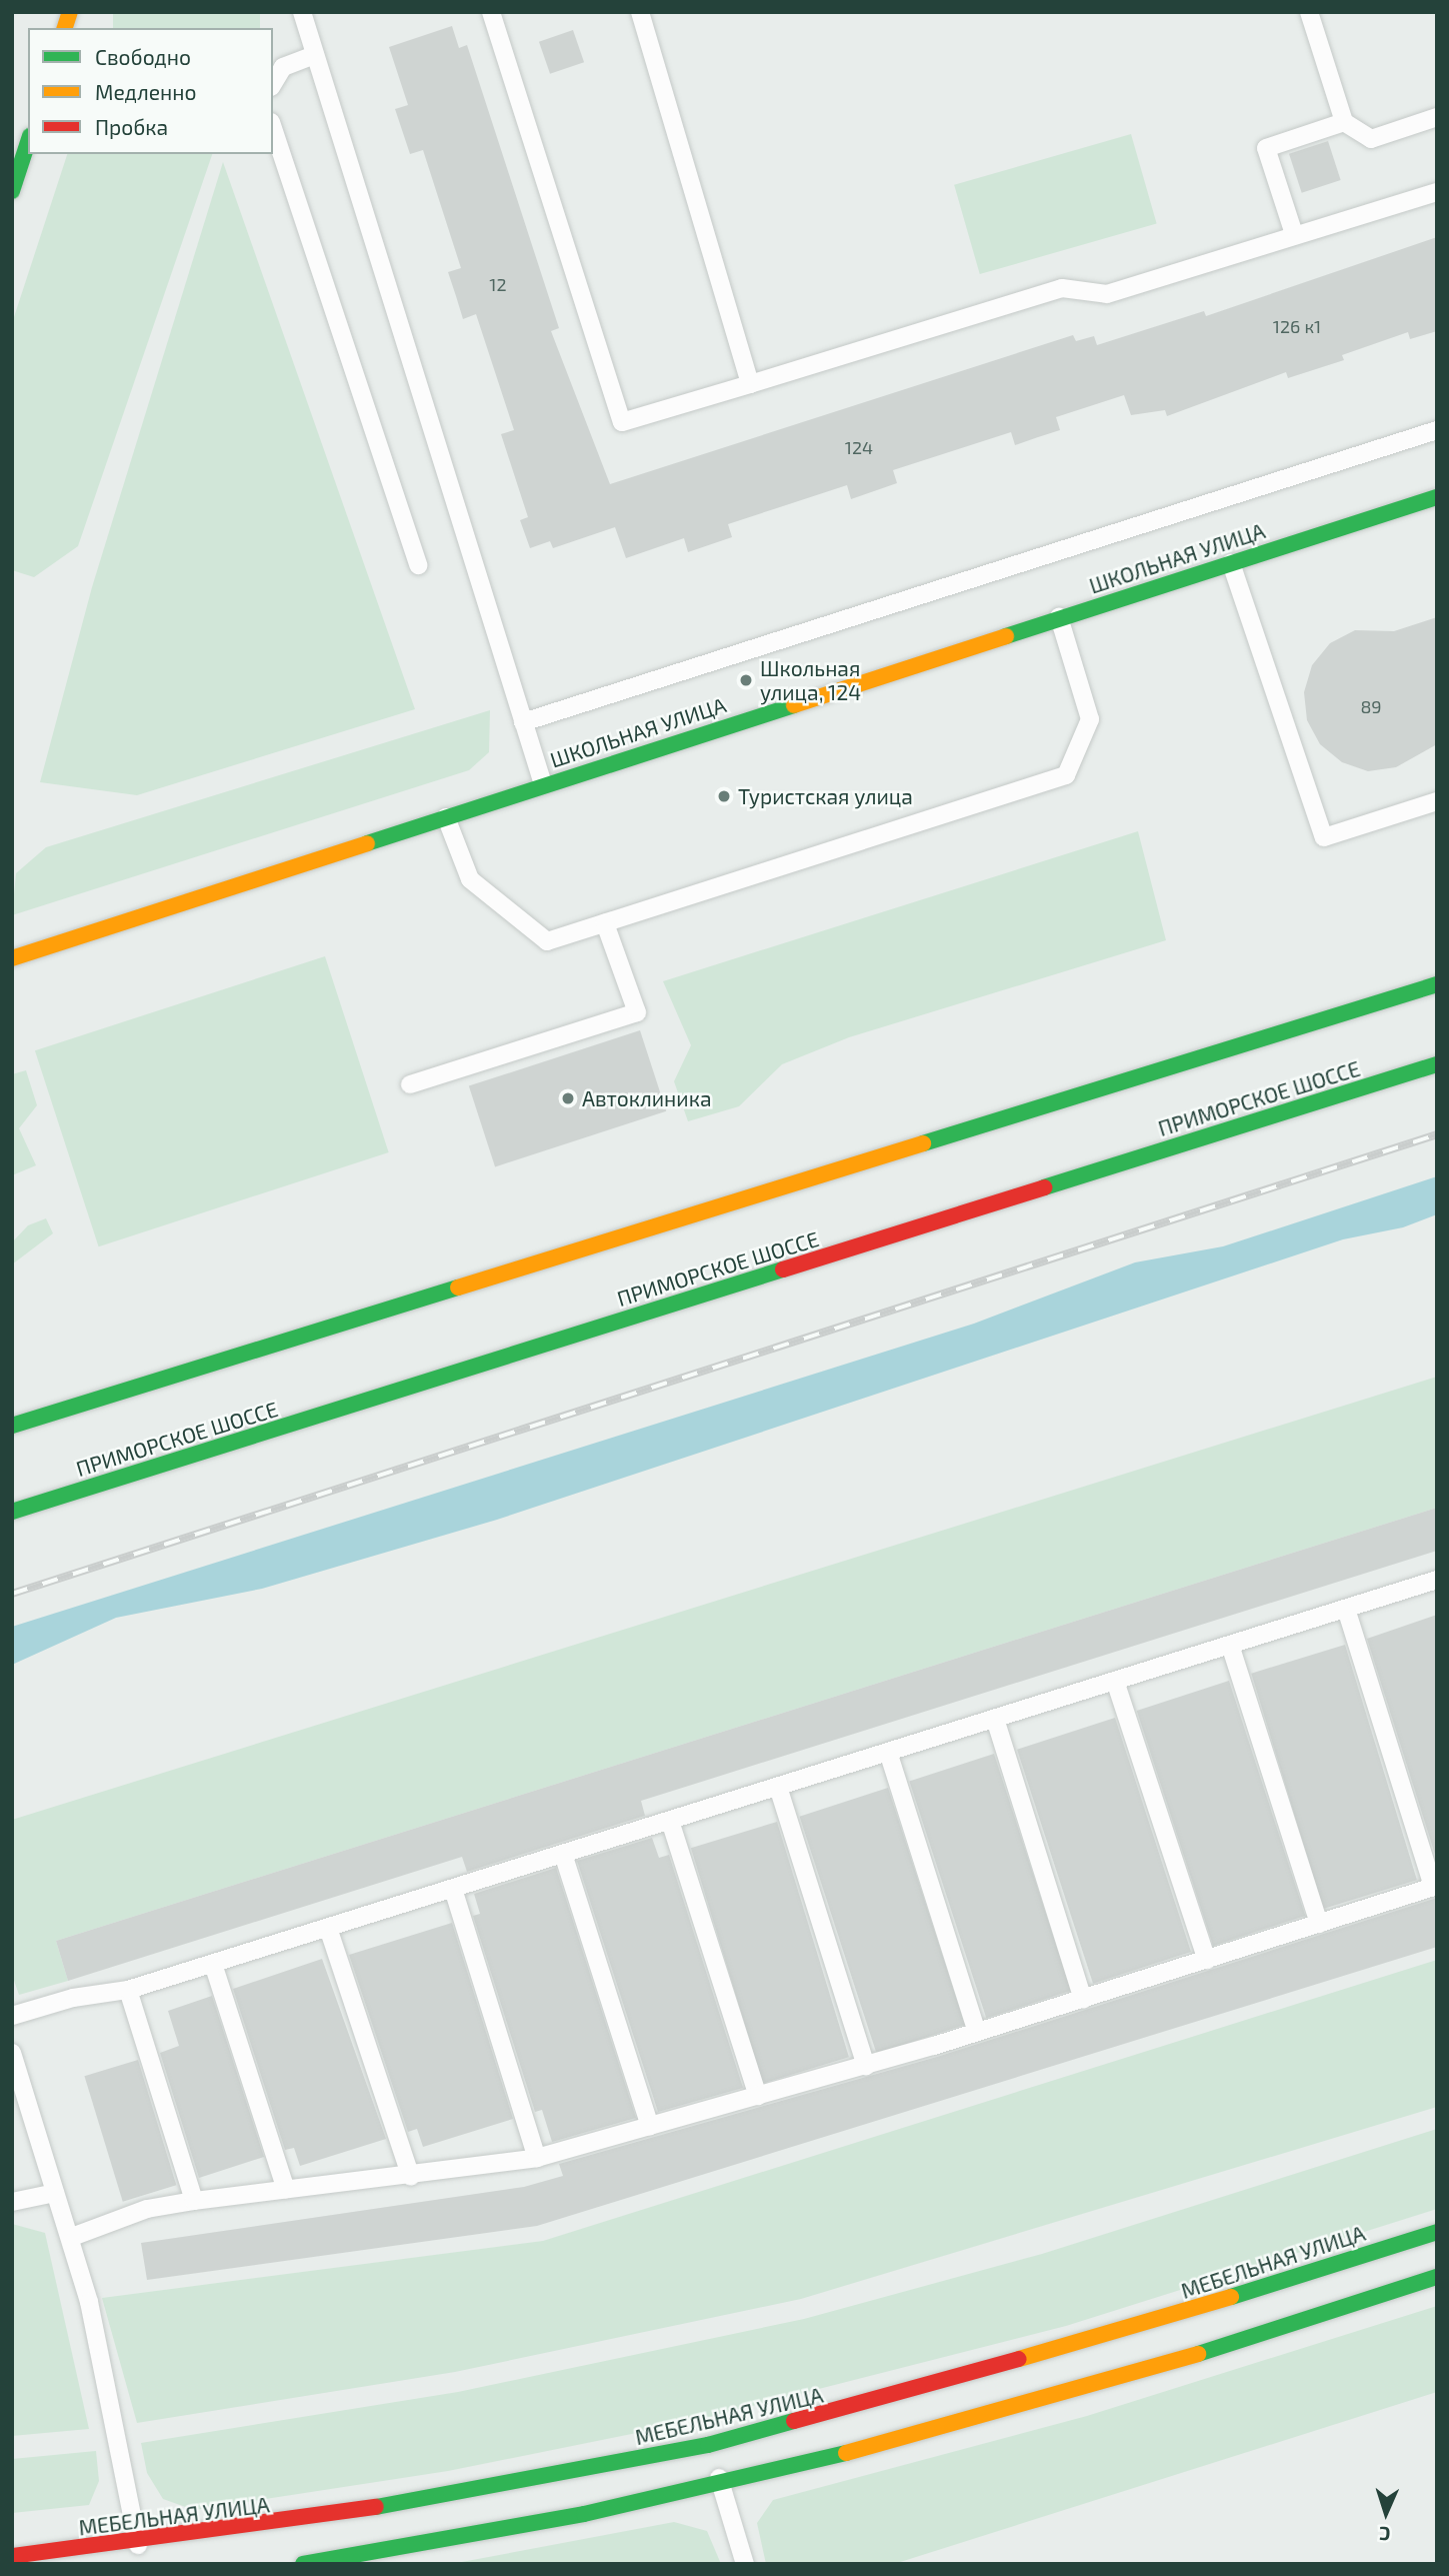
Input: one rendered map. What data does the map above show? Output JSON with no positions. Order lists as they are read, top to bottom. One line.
{"streets":{"street":["ШКОЛЬНАЯ УЛИЦА","ПРИМОРСКОЕ ШОССЕ","МЕБЕЛЬНАЯ УЛИЦА"]},"places":["Школьная улица, 124","Туристская улица","Автоклиника"],"house_numbers":["12","126 к1","124","89"],"legend":["Свободно","Медленно","Пробка"],"north":"bottom"}
